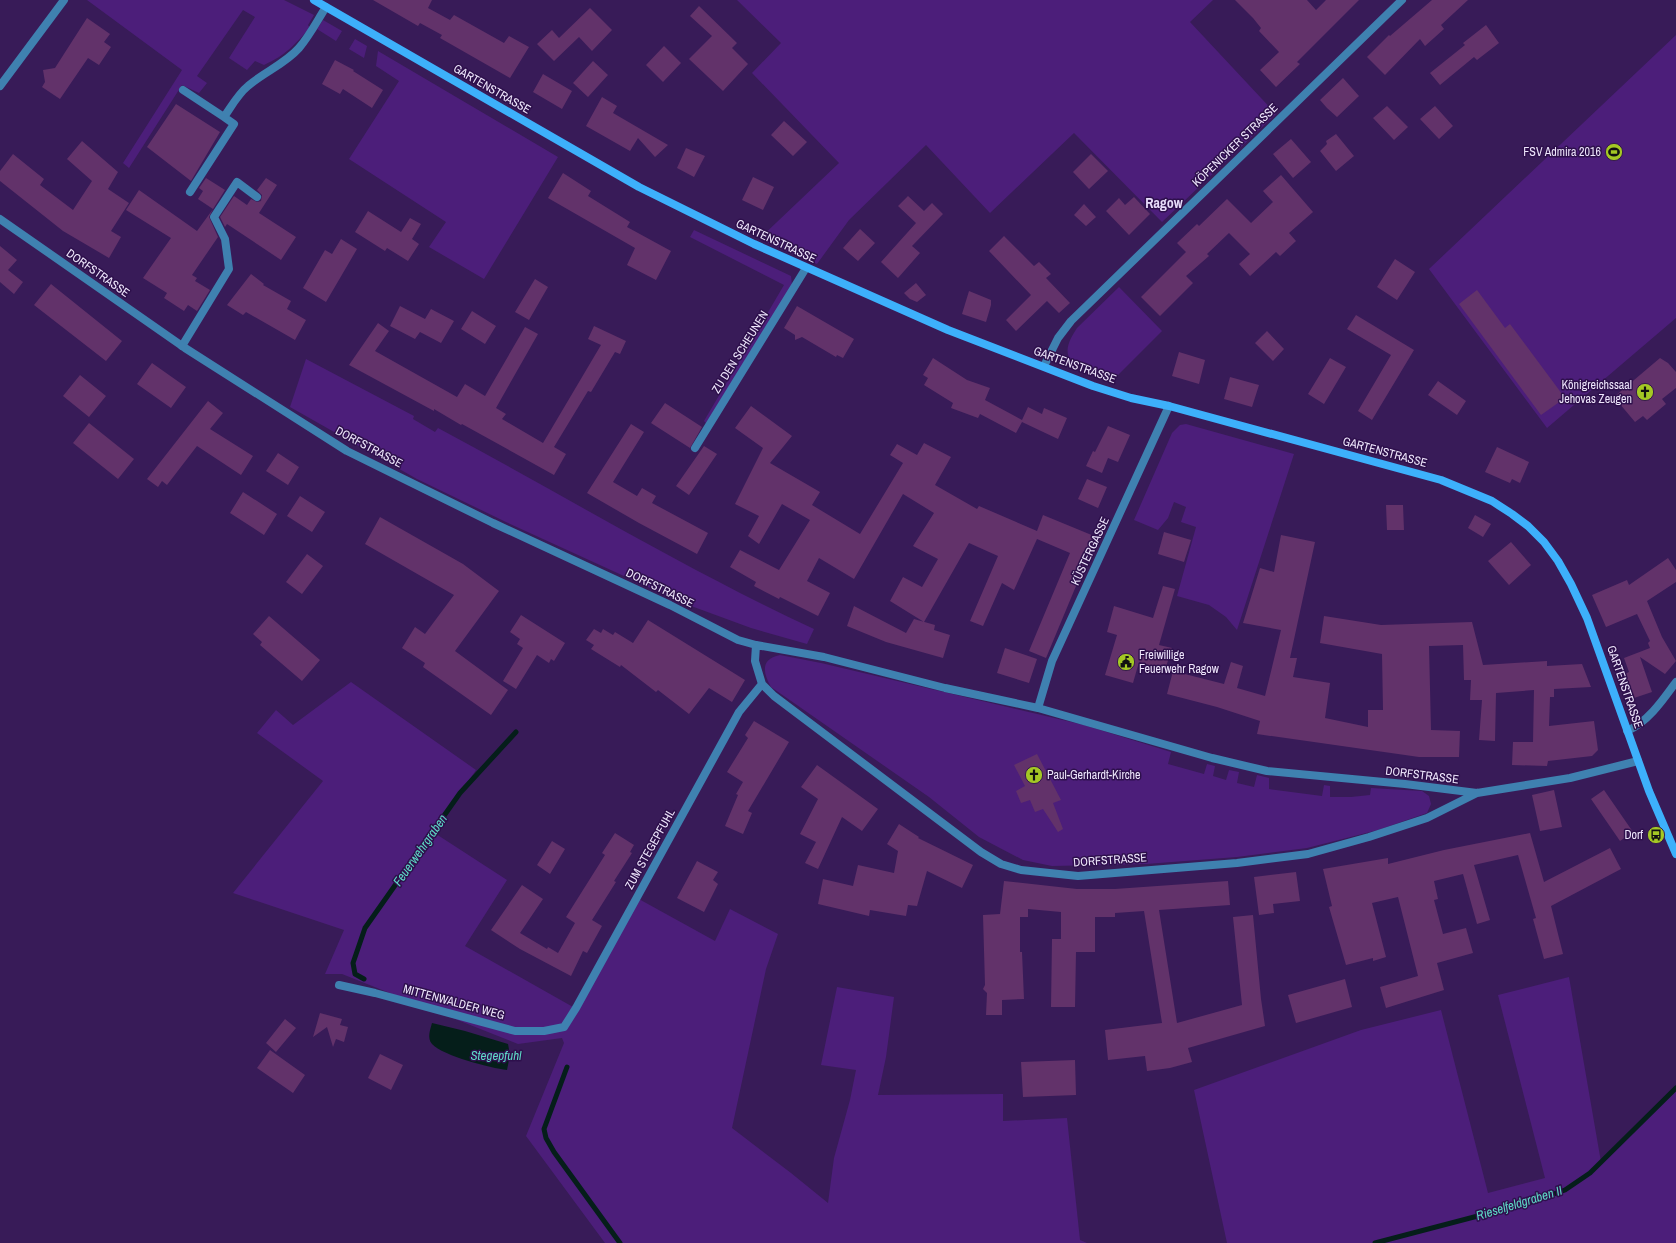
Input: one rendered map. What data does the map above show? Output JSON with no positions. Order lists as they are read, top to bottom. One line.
{"streets":{"street":["GARTENSTRASSE","KÖPENICKER STRASSE","DORFSTRASSE","ZU DEN SCHEUNEN","KÜSTERGASSE","ZUM STEGEPFUHL","MITTENWALDER WEG"]},"crossings":[["GARTENSTRASSE","KÖPENICKER STRASSE"],["GARTENSTRASSE","DORFSTRASSE"],["GARTENSTRASSE","ZU DEN SCHEUNEN"],["GARTENSTRASSE","KÜSTERGASSE"],["DORFSTRASSE","KÜSTERGASSE"],["DORFSTRASSE","ZUM STEGEPFUHL"],["ZUM STEGEPFUHL","MITTENWALDER WEG"]],"districts":["Ragow"],"water":["Feuerwehrgraben","Stegepfuhl","Rieselfeldgraben II"],"places":{"sports":["FSV Admira 2016"],"church":["Königreichssaal Jehovas Zeugen","Paul-Gerhardt-Kirche"],"public building":["Freiwillige Feuerwehr Ragow"],"bus stop":["Dorf"]}}
